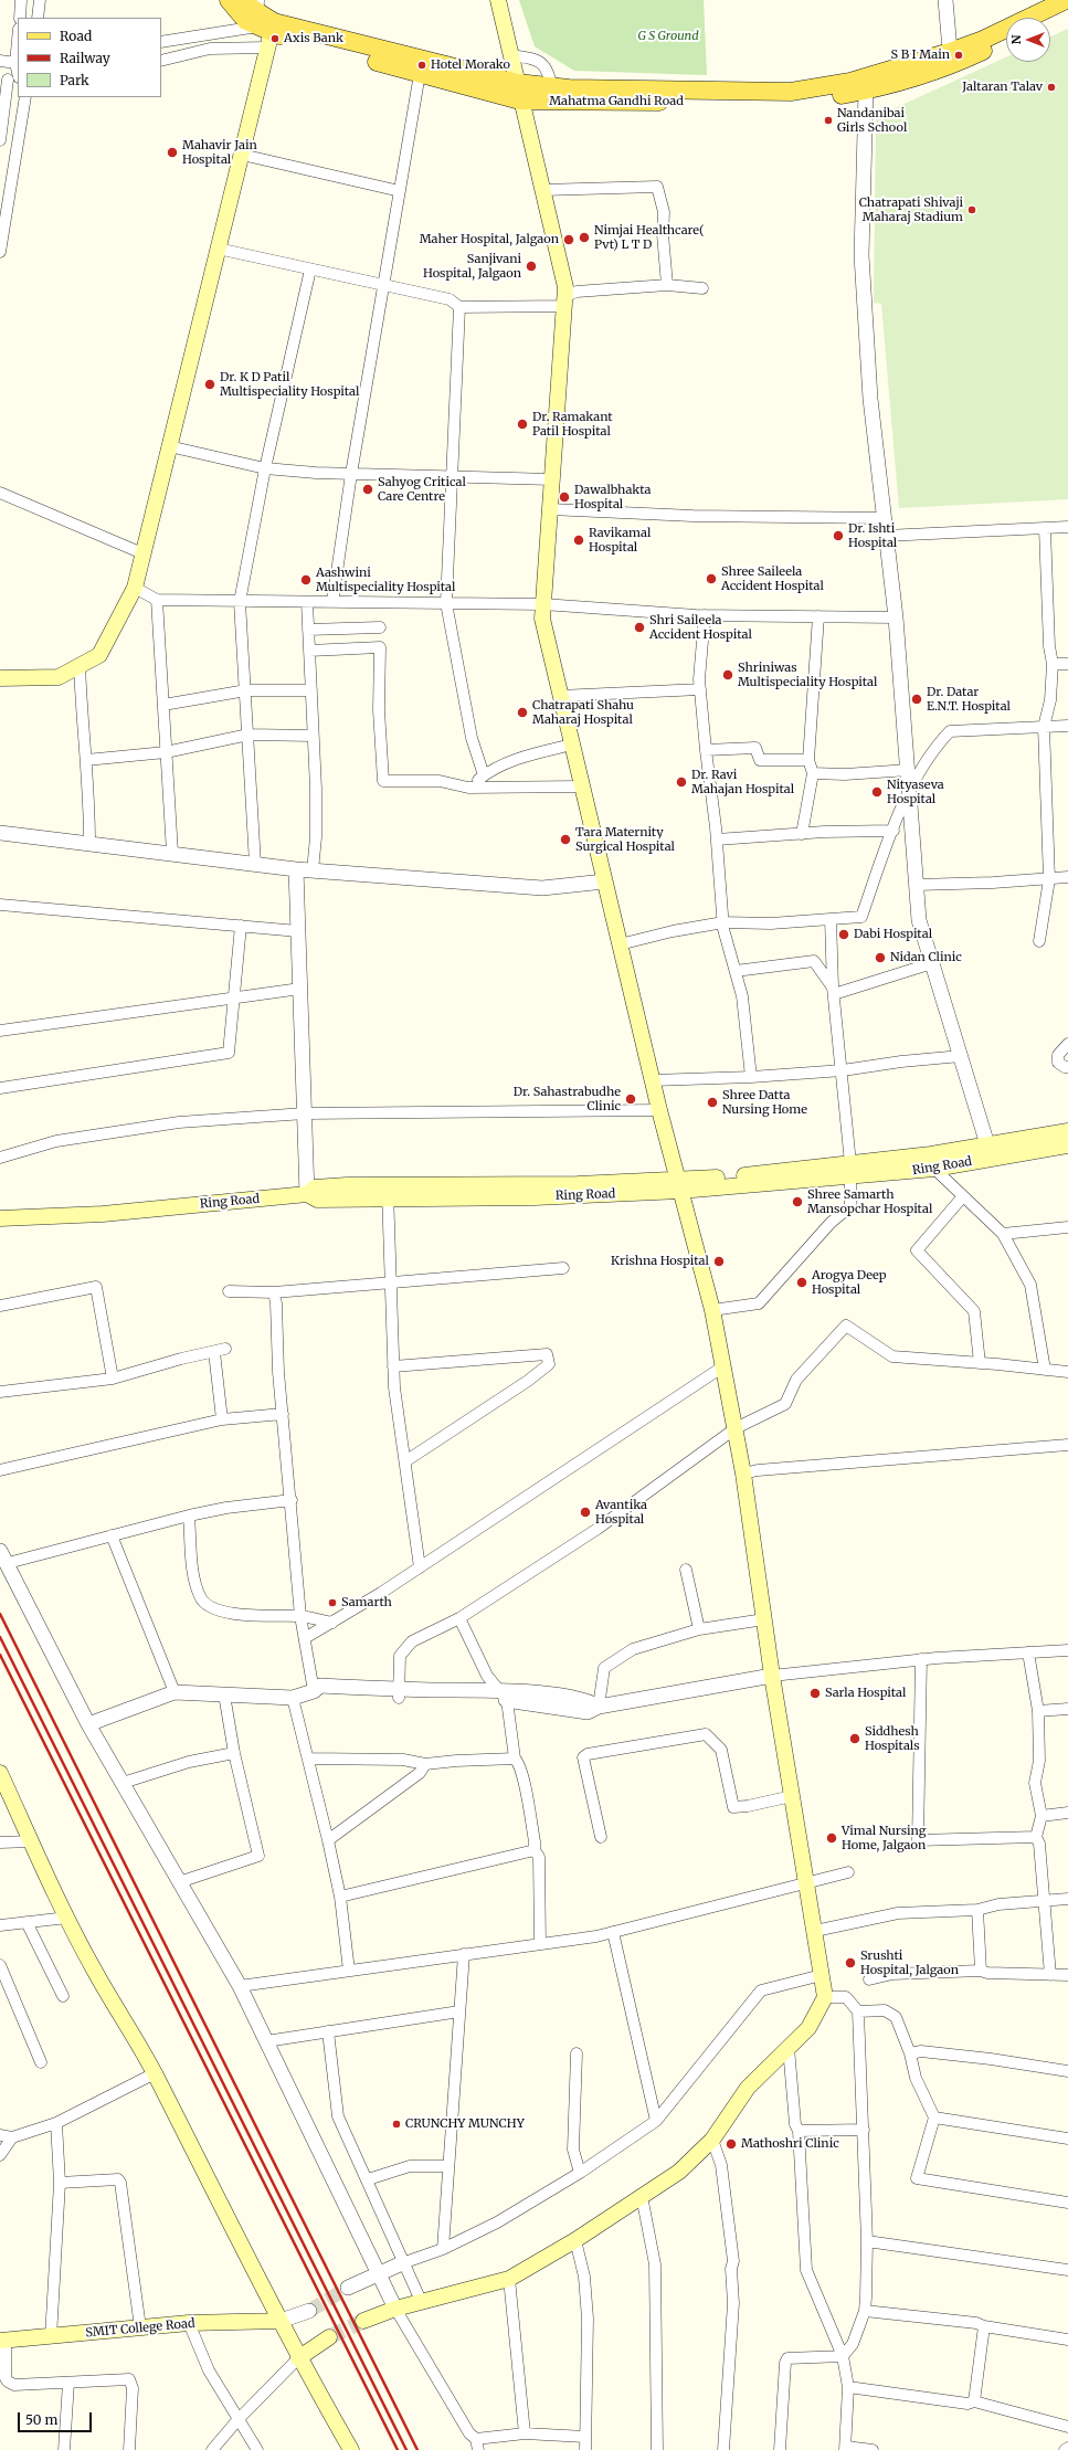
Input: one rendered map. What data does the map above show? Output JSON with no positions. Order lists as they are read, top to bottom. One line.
{"streets":{"main road":["Mahatma Gandhi Road","Ring Road","SMIT College Road"]},"parks":["G S Ground"],"places":["Axis Bank","S B I Main","Hotel Morako","Jaltaran Talav","Nandanibai Girls School","Mahavir Jain Hospital","Chatrapati Shivaji Maharaj Stadium","Nimjai Healthcare( Pvt) L T D","Maher Hospital, Jalgaon","Sanjivani Hospital, Jalgaon","Dr. K D Patil Multispeciality Hospital","Dr. Ramakant Patil Hospital","Sahyog Critical Care Centre","Dawalbhakta Hospital","Dr. Ishti Hospital","Ravikamal Hospital","Shree Saileela Accident Hospital","Aashwini Multispeciality Hospital","Shri Saileela Accident Hospital","Shriniwas Multispeciality Hospital","Dr. Datar E.N.T. Hospital","Chatrapati Shahu Maharaj Hospital","Dr. Ravi Mahajan Hospital","Nityaseva Hospital","Tara Maternity Surgical Hospital","Dabi Hospital","Nidan Clinic","Dr. Sahastrabudhe Clinic","Shree Datta Nursing Home","Shree Samarth Mansopchar Hospital","Krishna Hospital","Arogya Deep Hospital","Avantika Hospital","Samarth","Sarla Hospital","Siddhesh Hospitals","Vimal Nursing Home, Jalgaon","Srushti Hospital, Jalgaon","CRUNCHY MUNCHY","Mathoshri Clinic"],"legend":["Road","Railway","Park"],"scale_bar":"50 m","north":"left"}
